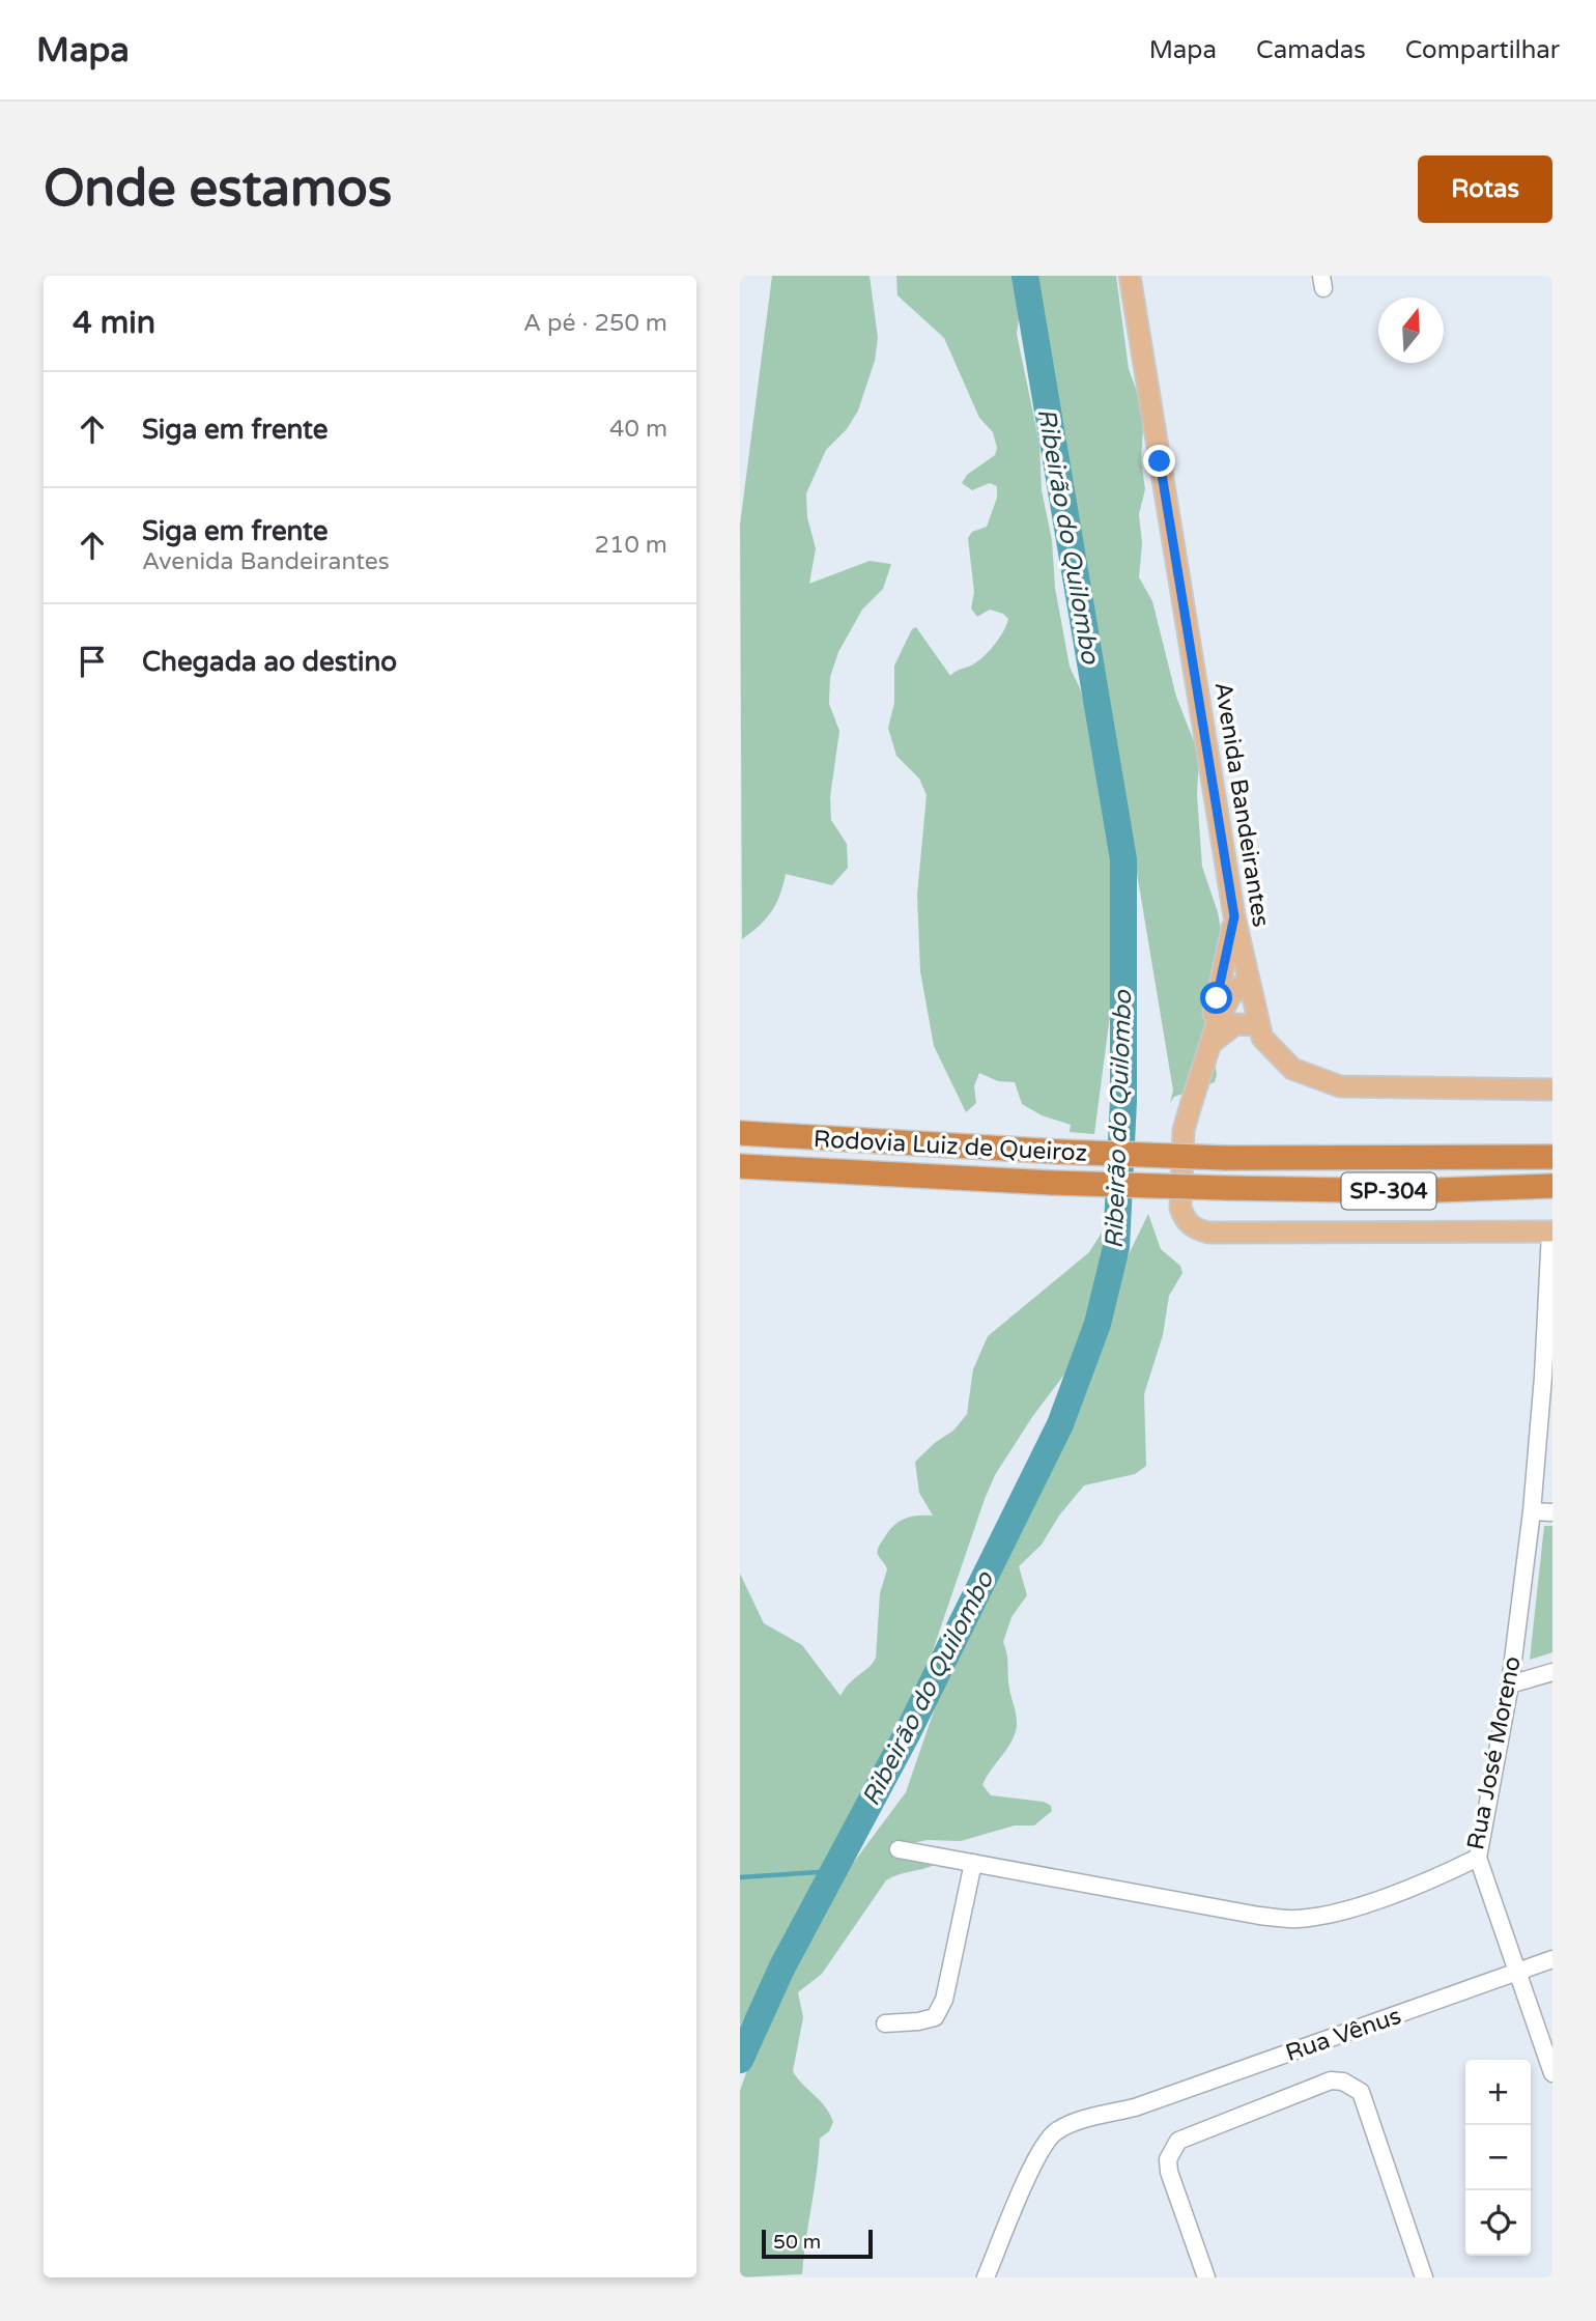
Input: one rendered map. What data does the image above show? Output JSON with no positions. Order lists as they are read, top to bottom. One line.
{"streets":{"highway":["Rodovia Luiz de Queiroz","SP-304"],"main road":["Avenida Bandeirantes"],"street":["Rua José Moreno","Rua Vênus"]},"water":["Ribeirão do Quilombo"],"scale_bar":"50 m","north":"top","page":{"header":"Mapa","nav":["Mapa","Camadas","Compartilhar"],"buttons":"Rotas","title":"Onde estamos","heading":["4 min","A pé · 250 m"],"list":[["Siga em frente","40 m"],["Siga em frente","Avenida Bandeirantes","210 m"],"Chegada ao destino"],"map_buttons":["+","−"],"scale":"50 m"}}
